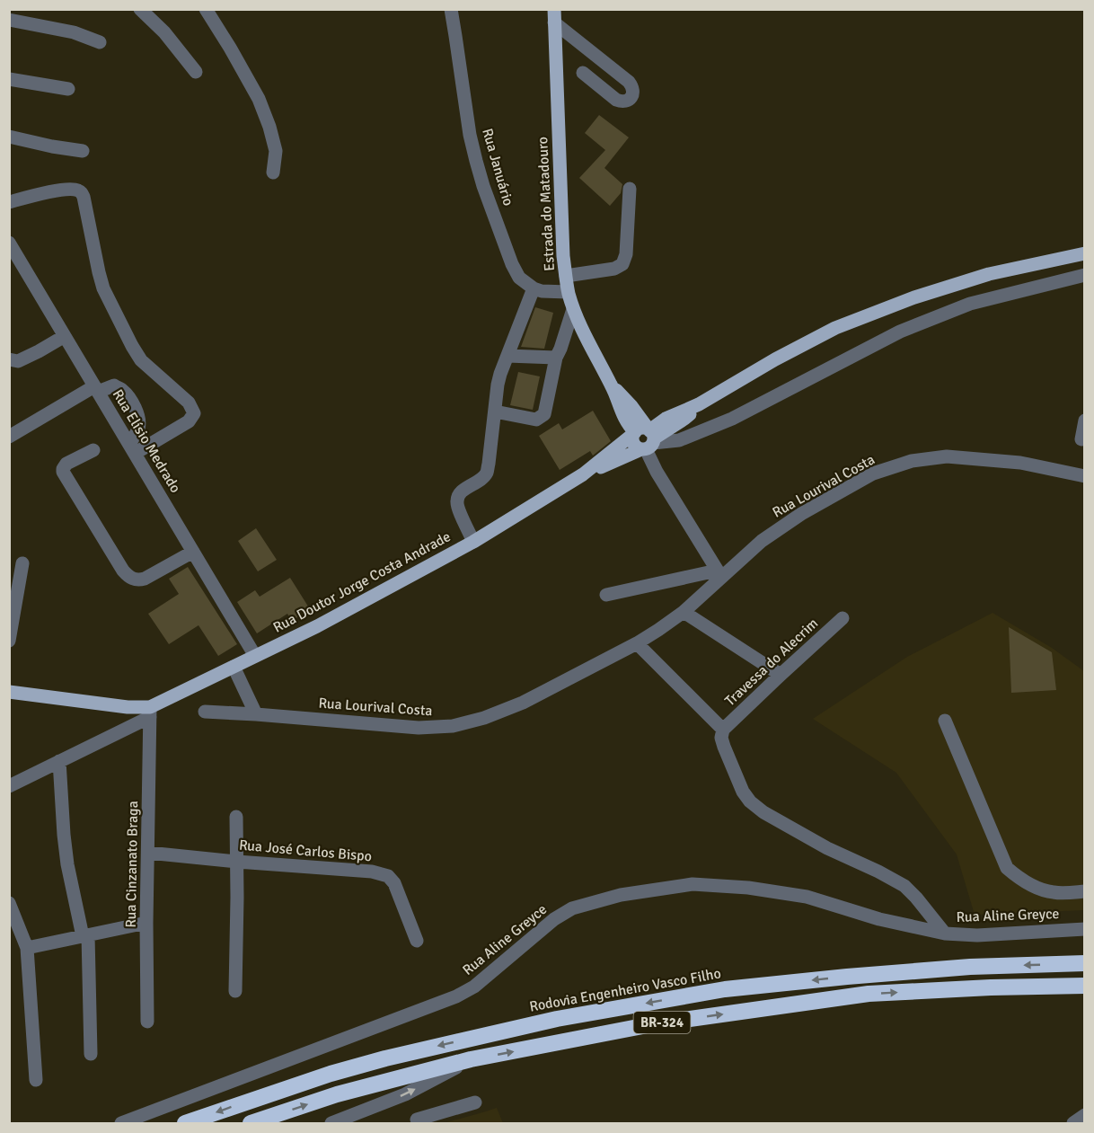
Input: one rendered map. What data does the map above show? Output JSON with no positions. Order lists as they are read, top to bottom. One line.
{"streets":{"highway":["Rodovia Engenheiro Vasco Filho","BR-324"],"main road":["Estrada do Matadouro","Rua Doutor Jorge Costa Andrade"],"street":["Rua Januário","Rua Elísio Medrado","Rua Lourival Costa","Travessa do Alecrim","Rua José Carlos Bispo","Rua Cinzanato Braga","Rua Aline Greyce"]},"crossings":[["Estrada do Matadouro","Rua Doutor Jorge Costa Andrade"],["Rua Elísio Medrado","Rua Doutor Jorge Costa Andrade"],["Rua Doutor Jorge Costa Andrade","Rua Cinzanato Braga"],["Rua José Carlos Bispo","Rua Cinzanato Braga"]]}
